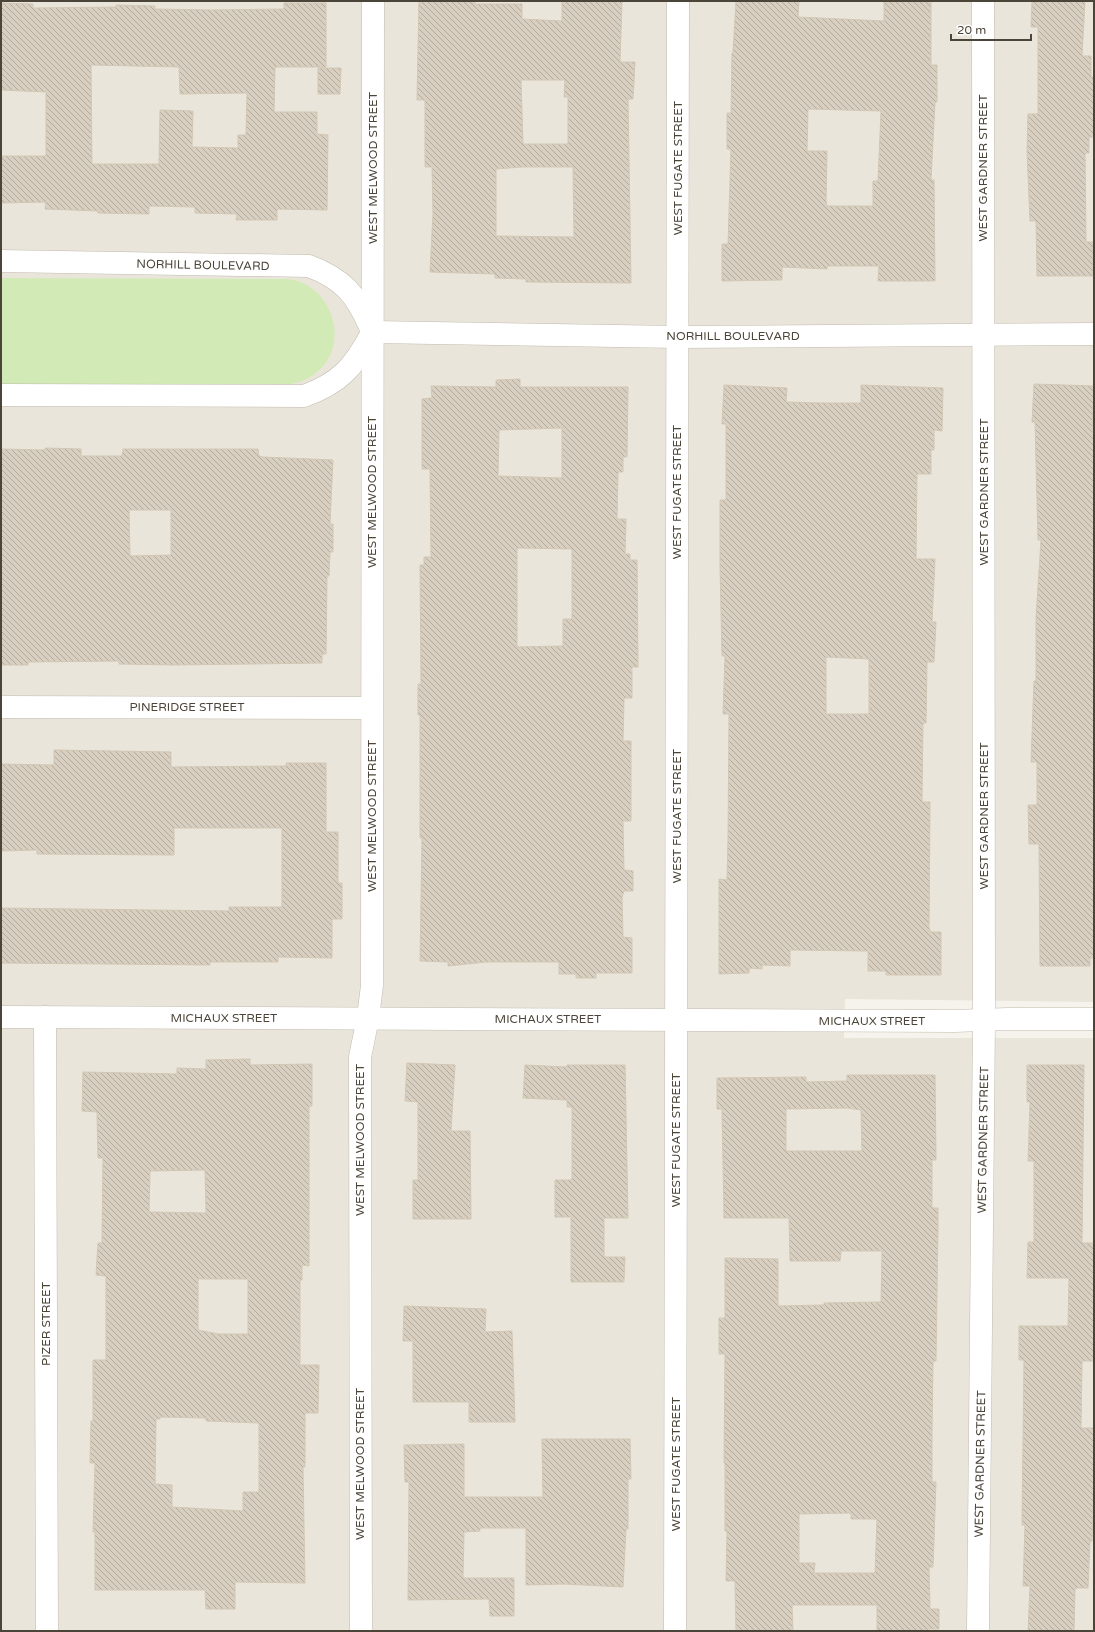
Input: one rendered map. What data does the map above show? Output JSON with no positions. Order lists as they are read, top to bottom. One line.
{"streets":{"street":["WEST MELWOOD STREET","WEST FUGATE STREET","WEST GARDNER STREET","NORHILL BOULEVARD","PINERIDGE STREET","MICHAUX STREET","PIZER STREET"]},"crossings":[["WEST MELWOOD STREET","NORHILL BOULEVARD"],["WEST MELWOOD STREET","PINERIDGE STREET"],["WEST MELWOOD STREET","MICHAUX STREET"],["WEST FUGATE STREET","NORHILL BOULEVARD"],["WEST FUGATE STREET","MICHAUX STREET"],["WEST GARDNER STREET","NORHILL BOULEVARD"],["WEST GARDNER STREET","MICHAUX STREET"],["MICHAUX STREET","PIZER STREET"]],"scale_bar":"20 m"}
